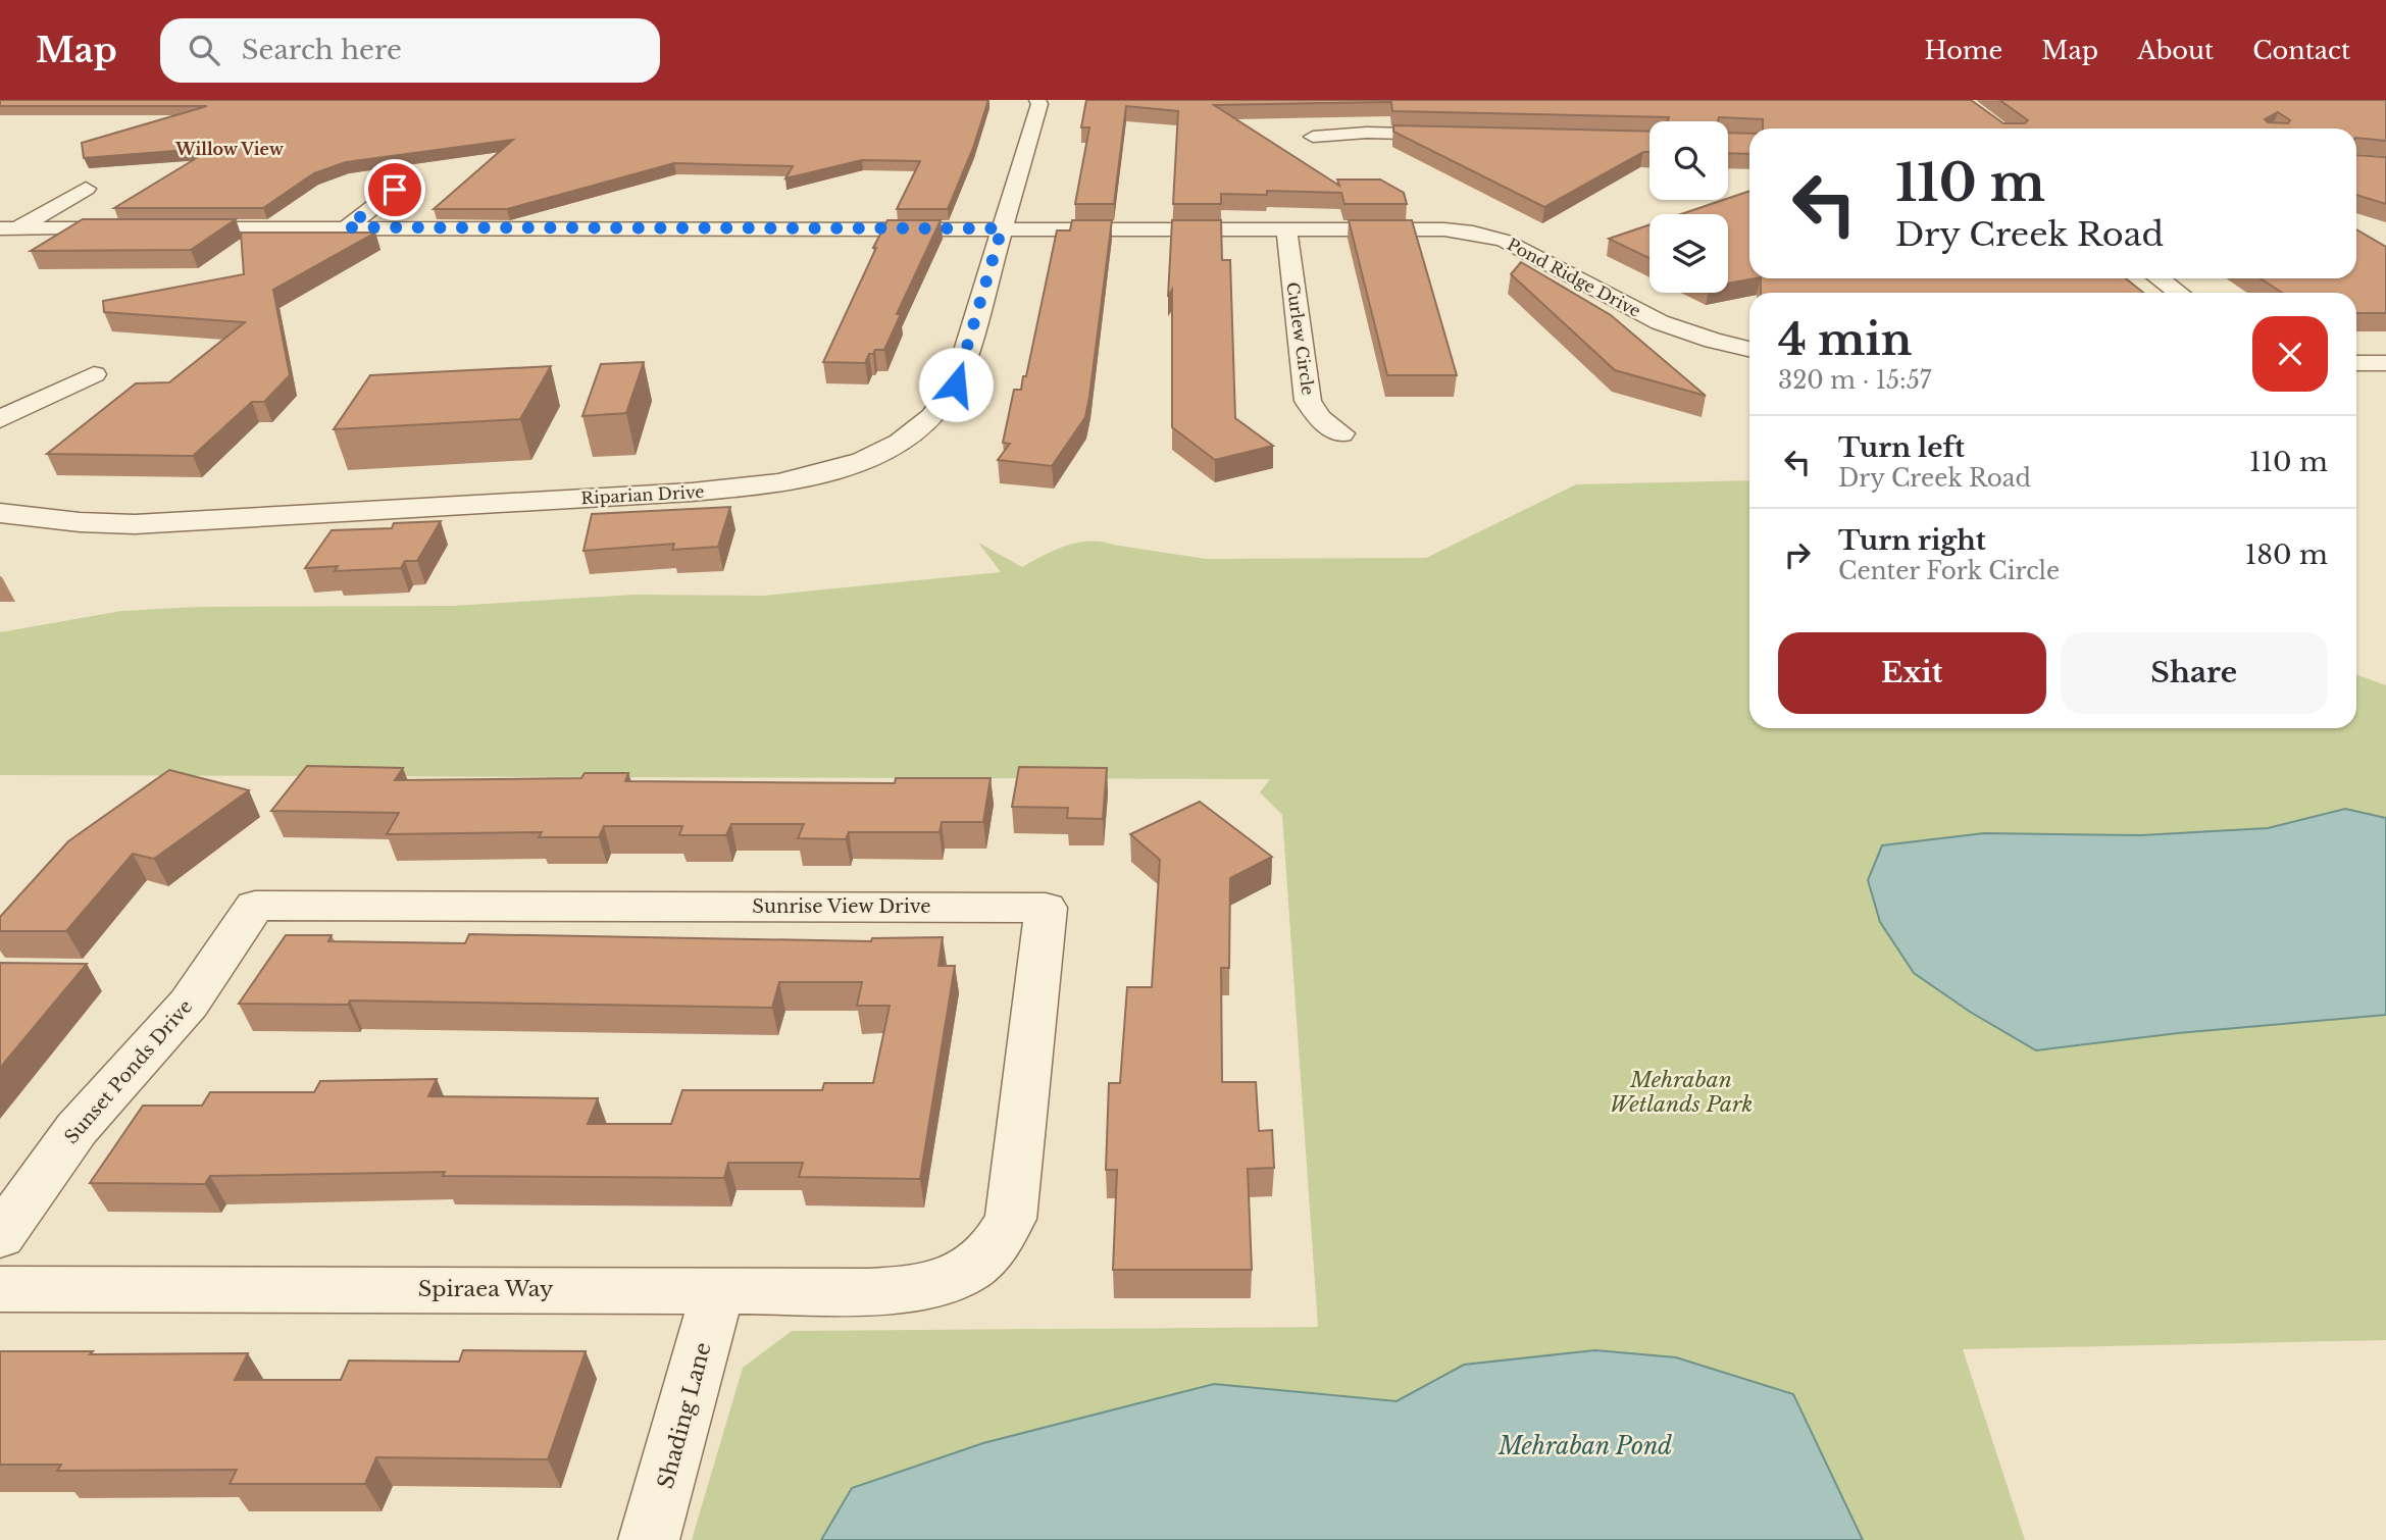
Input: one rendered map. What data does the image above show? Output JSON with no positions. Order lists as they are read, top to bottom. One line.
{"streets":{"street":["Pond Ridge Drive","Curlew Circle","Riparian Drive","Sunrise View Drive","Sunset Ponds Drive","Spiraea Way","Shading Lane"]},"crossings":[["Pond Ridge Drive","Curlew Circle"],["Pond Ridge Drive","Riparian Drive"],["Sunrise View Drive","Sunset Ponds Drive"],["Sunrise View Drive","Spiraea Way"],["Spiraea Way","Shading Lane"]],"districts":["Willow View"],"water":["Mehraban Pond"],"parks":["Mehraban Wetlands Park"],"page":{"header":"Map","search":"Search here","nav":["Home","Map","About","Contact"],"turn":["110 m","Dry Creek Road"],"heading":["4 min","320 m · 15:57"],"list":[{"name":"Turn left","note":"Dry Creek Road","value":"110 m"},{"name":"Turn right","note":"Center Fork Circle","value":"180 m"}],"buttons":["Exit","Share"]}}
